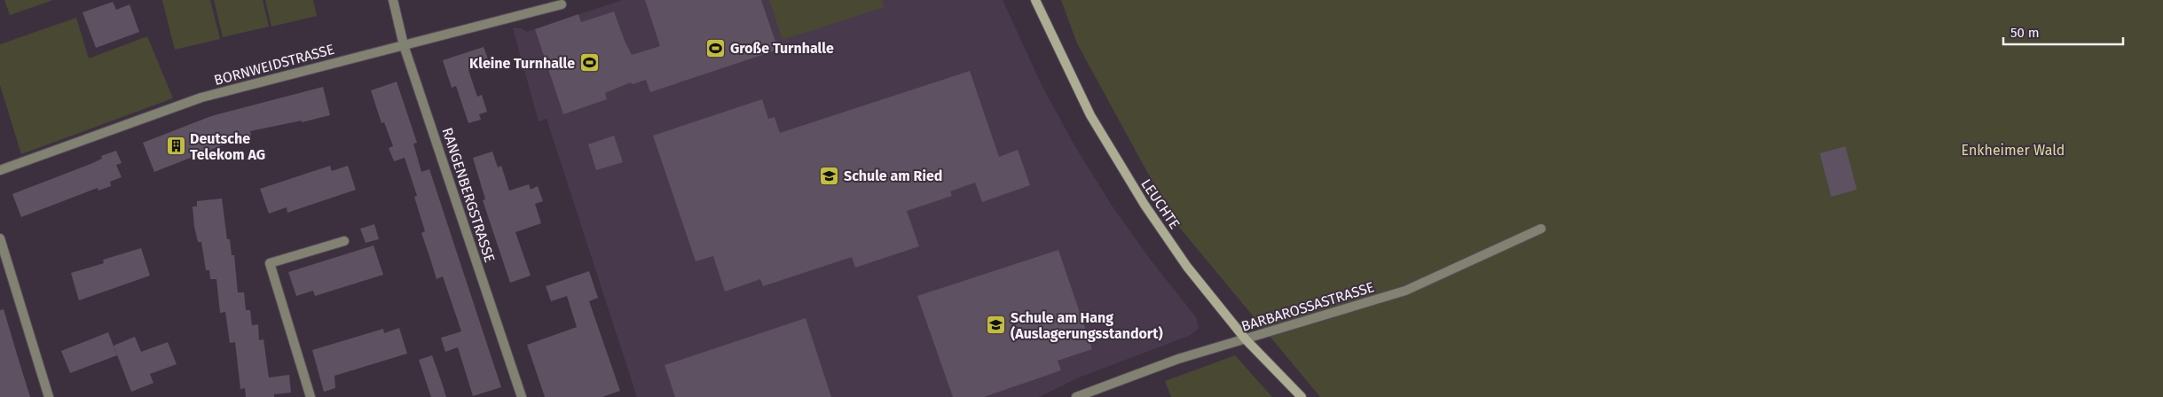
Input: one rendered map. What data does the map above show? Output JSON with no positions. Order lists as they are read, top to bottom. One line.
{"streets":{"street":["BORNWEIDSTRASSE","RANGENBERGSTRASSE","LEUCHTE","BARBAROSSASTRASSE"]},"crossings":[["BORNWEIDSTRASSE","RANGENBERGSTRASSE"],["LEUCHTE","BARBAROSSASTRASSE"]],"parks":["Enkheimer Wald"],"places":{"sports":["Große Turnhalle","Kleine Turnhalle"],"building":["Deutsche Telekom AG"],"school or university":["Schule am Ried","Schule am Hang (Auslagerungsstandort)"]},"scale_bar":"50 m"}
